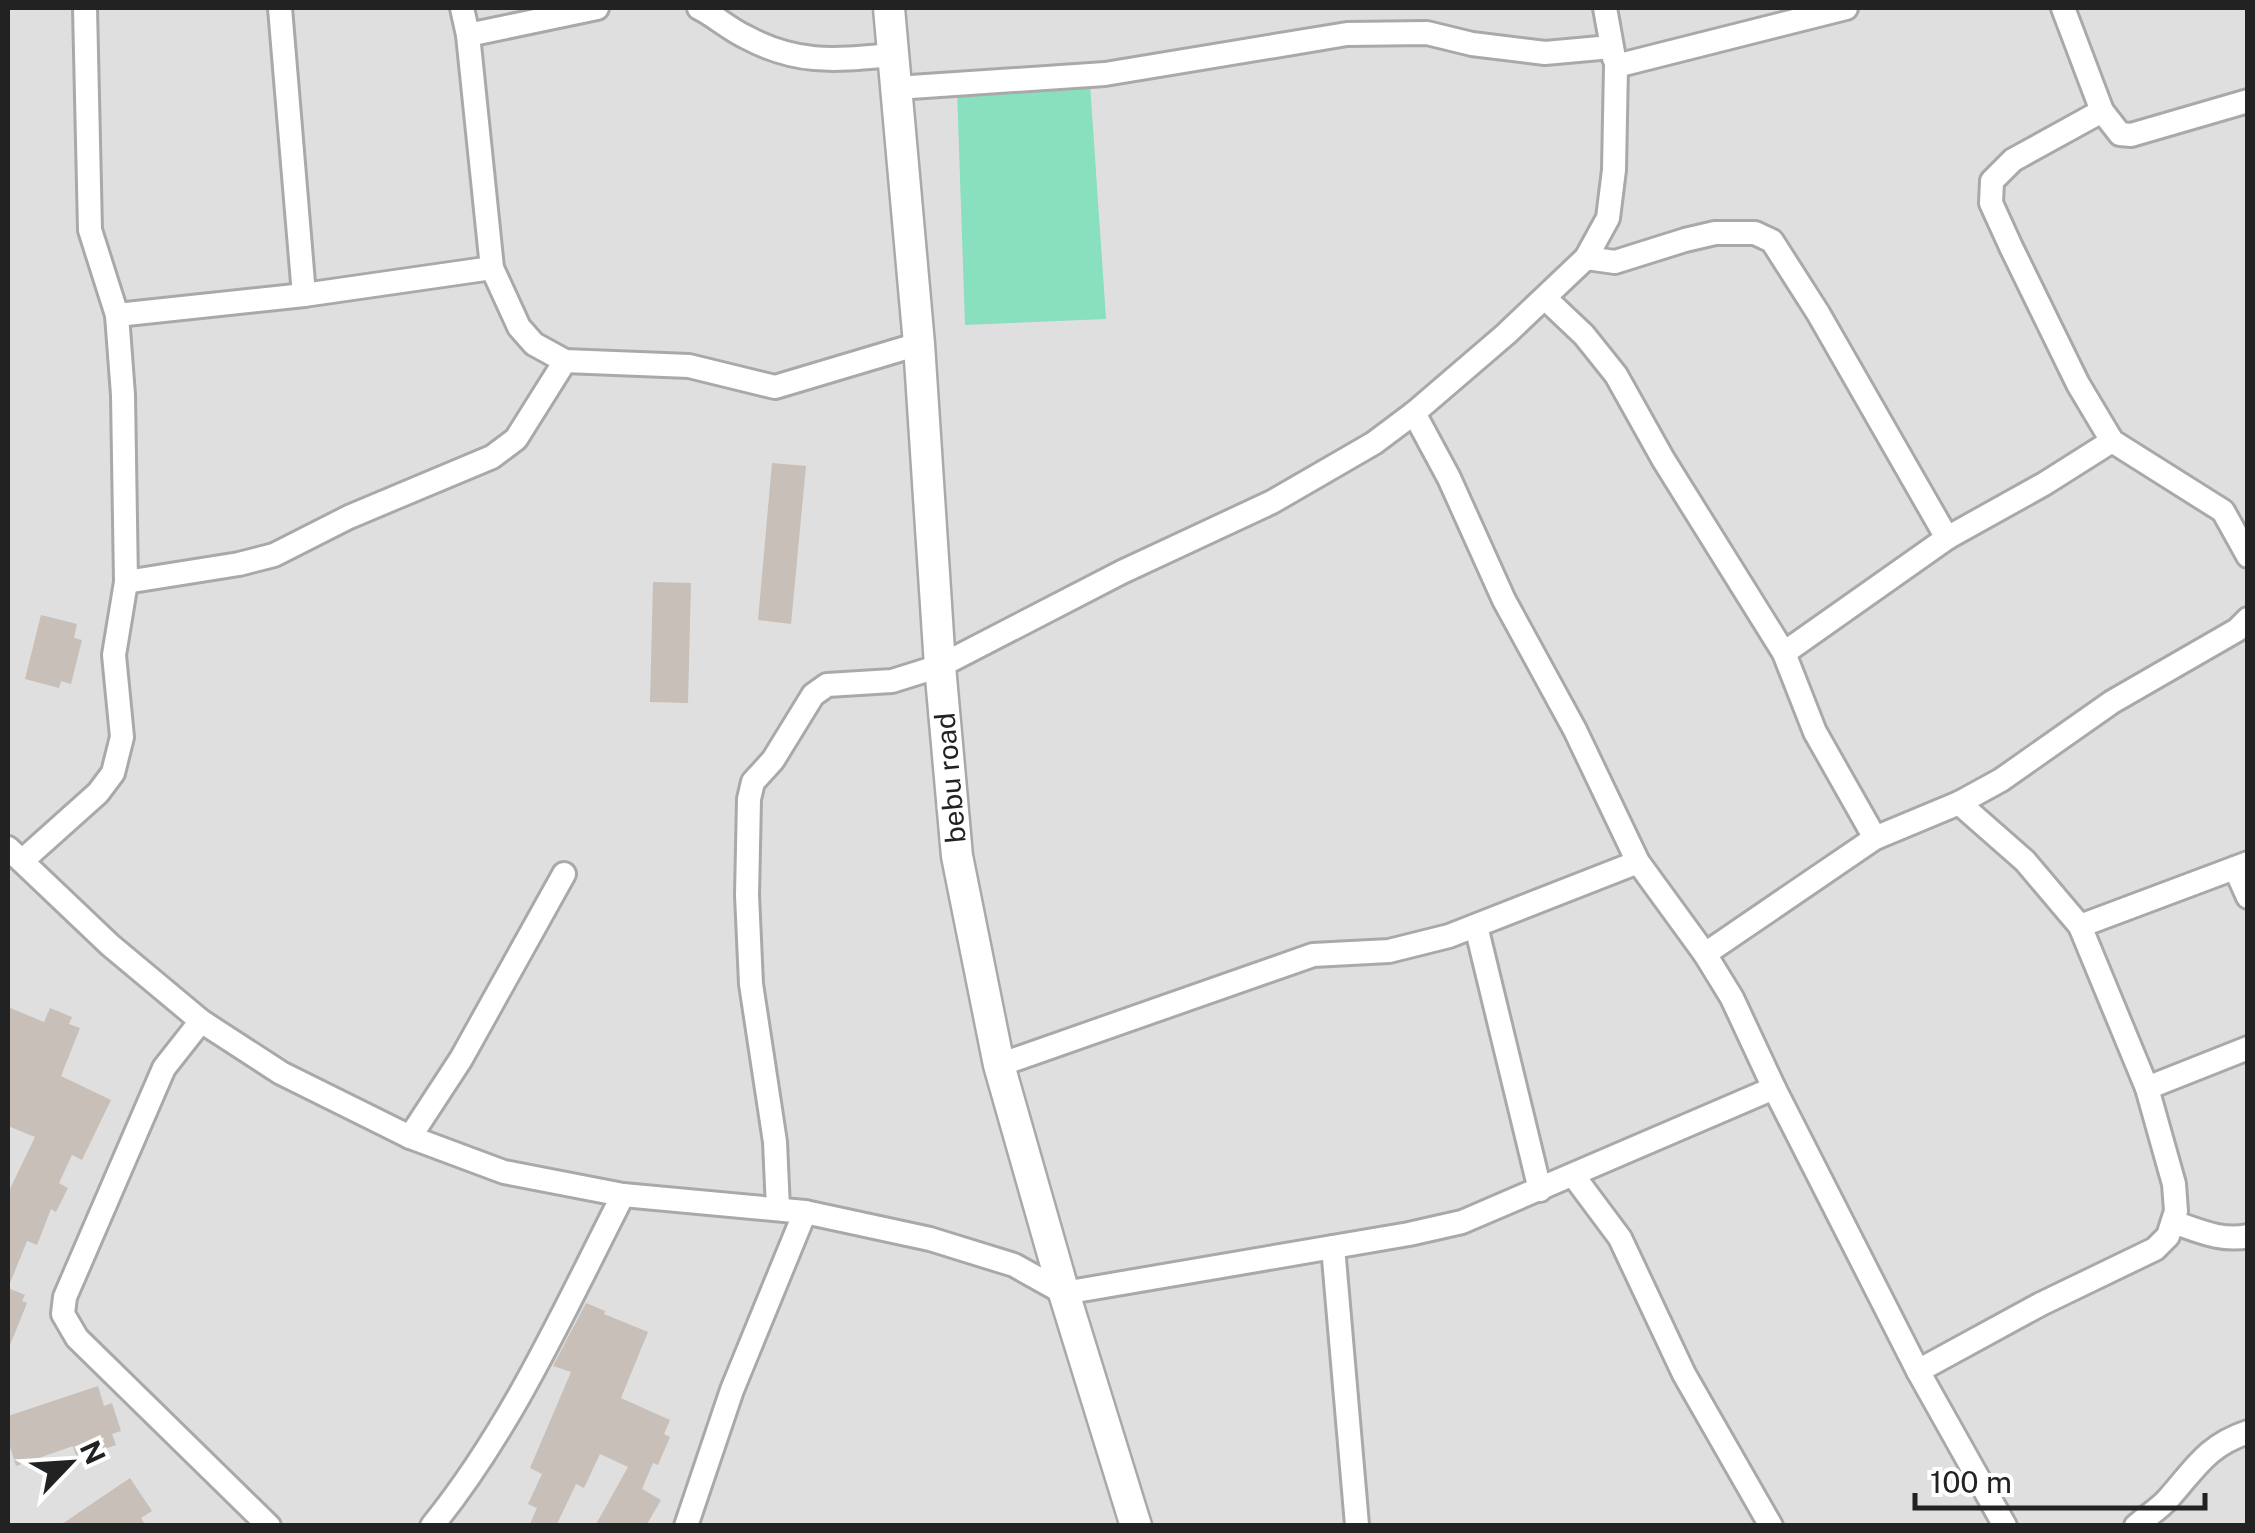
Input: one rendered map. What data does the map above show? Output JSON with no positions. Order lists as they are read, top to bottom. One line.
{"streets":{"street":["bebu road"]},"scale_bar":"100 m","north":"top right"}
